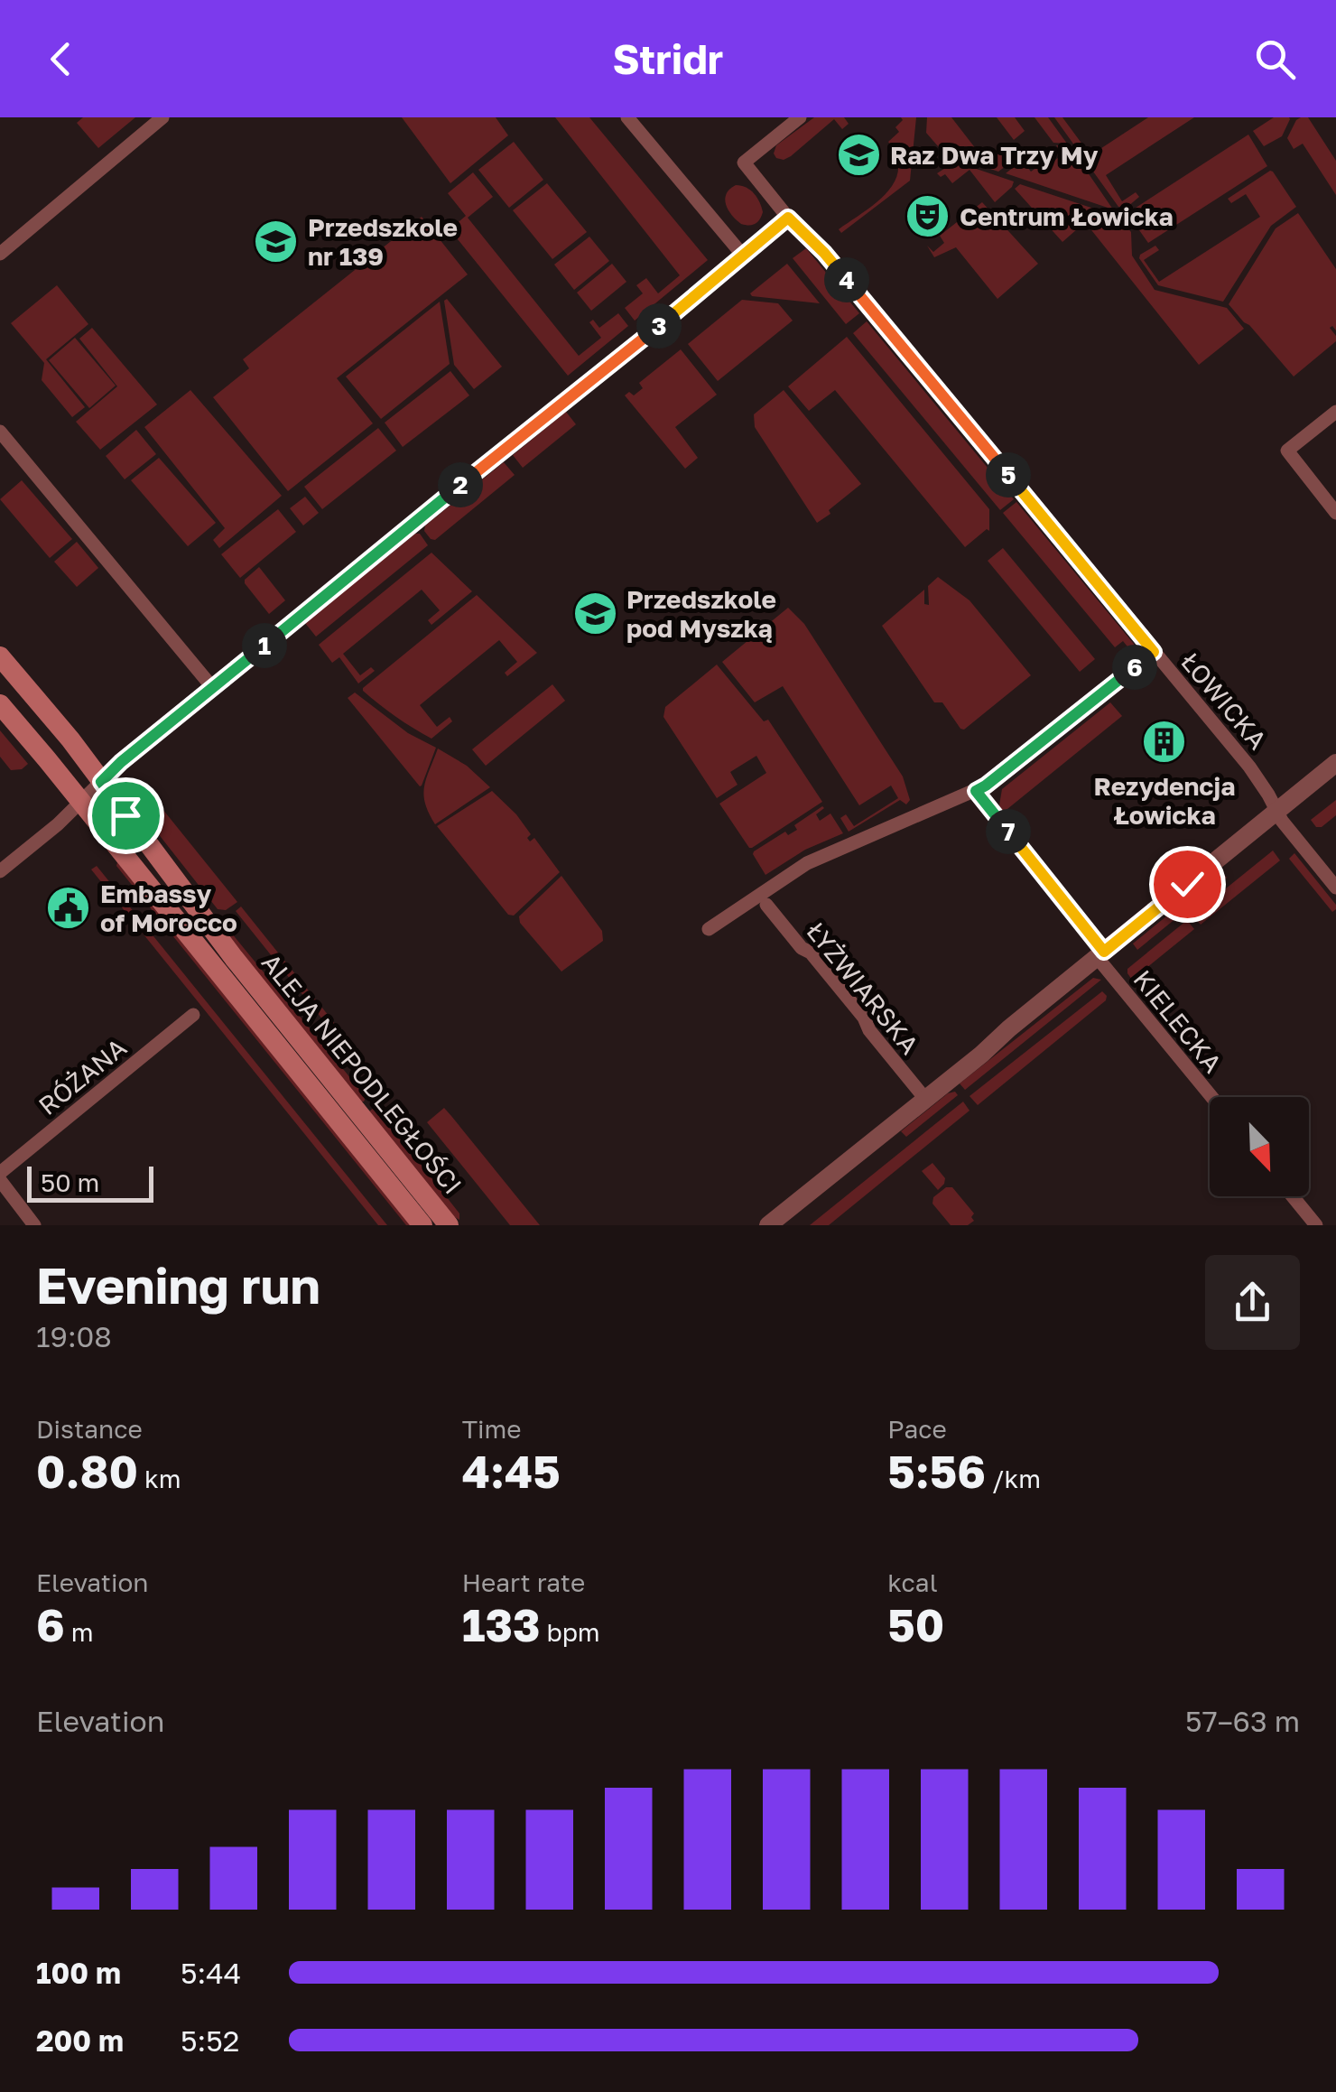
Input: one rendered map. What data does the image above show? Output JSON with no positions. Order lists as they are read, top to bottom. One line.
{"streets":{"main road":["ALEJA NIEPODLEGŁOŚCI"],"street":["ŁOWICKA","ŁYŻWIARSKA","KIELECKA","RÓŻANA"]},"places":{"school or university":["Raz Dwa Trzy My","Przedszkole nr 139","Przedszkole pod Myszką"],"theatre":["Centrum Łowicka"],"building":["Rezydencja Łowicka"],"public building":["Embassy of Morocco"]},"scale_bar":"50 m","north":"bottom right","page":{"header":"Stridr","pins":["4","3","5","2","1","6","7"],"scale":"50 m","heading":["Evening run","19:08"],"stats":[["Distance","0.80 km"],["Time","4:45"],["Pace","5:56 /km"],["Elevation","6 m"],["Heart rate","133 bpm"],["kcal","50"]],"chart":["Elevation","57–63 m"],"list":[{"name":"100 m","note":"5:44"},{"name":"200 m","note":"5:52"}]}}
